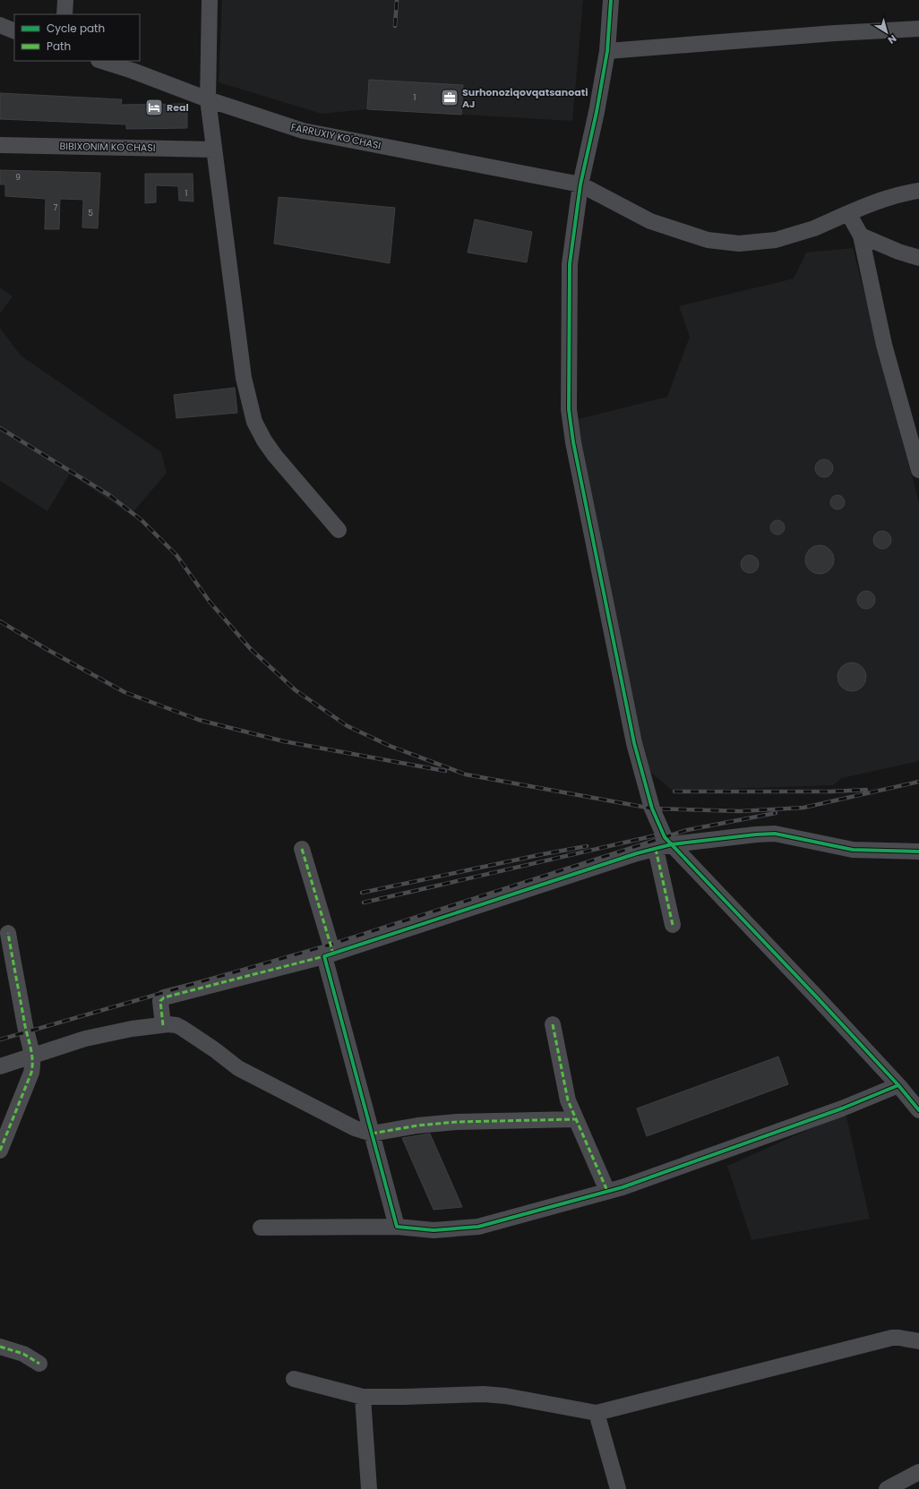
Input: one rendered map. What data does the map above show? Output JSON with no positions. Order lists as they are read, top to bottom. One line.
{"streets":{"street":["FARRUXIY KO'CHASI","BIBIXONIM KO'CHASI"]},"places":{"office":["Surhonoziqovqatsanoati AJ"],"hotel":["Real"]},"house_numbers":["1","9","1","7","5"],"legend":["Cycle path","Path"],"north":"bottom right"}
